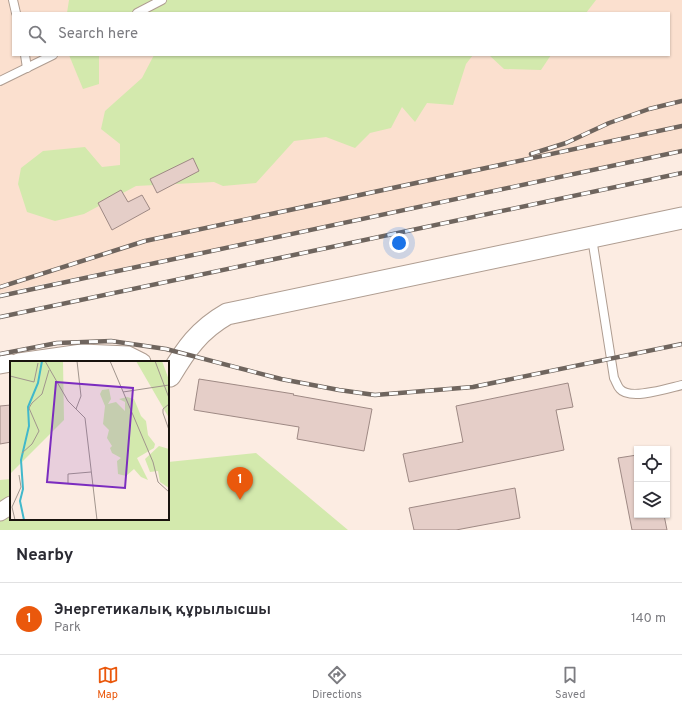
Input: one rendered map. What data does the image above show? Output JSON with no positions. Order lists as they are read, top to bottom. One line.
{"page":{"search":"Search here","pins":"1","heading":"Nearby","list":[{"mark":"1","name":"Энергетикалық құрылысшы","note":"Park","value":"140 m"}],"nav":["Map","Directions","Saved"]}}
